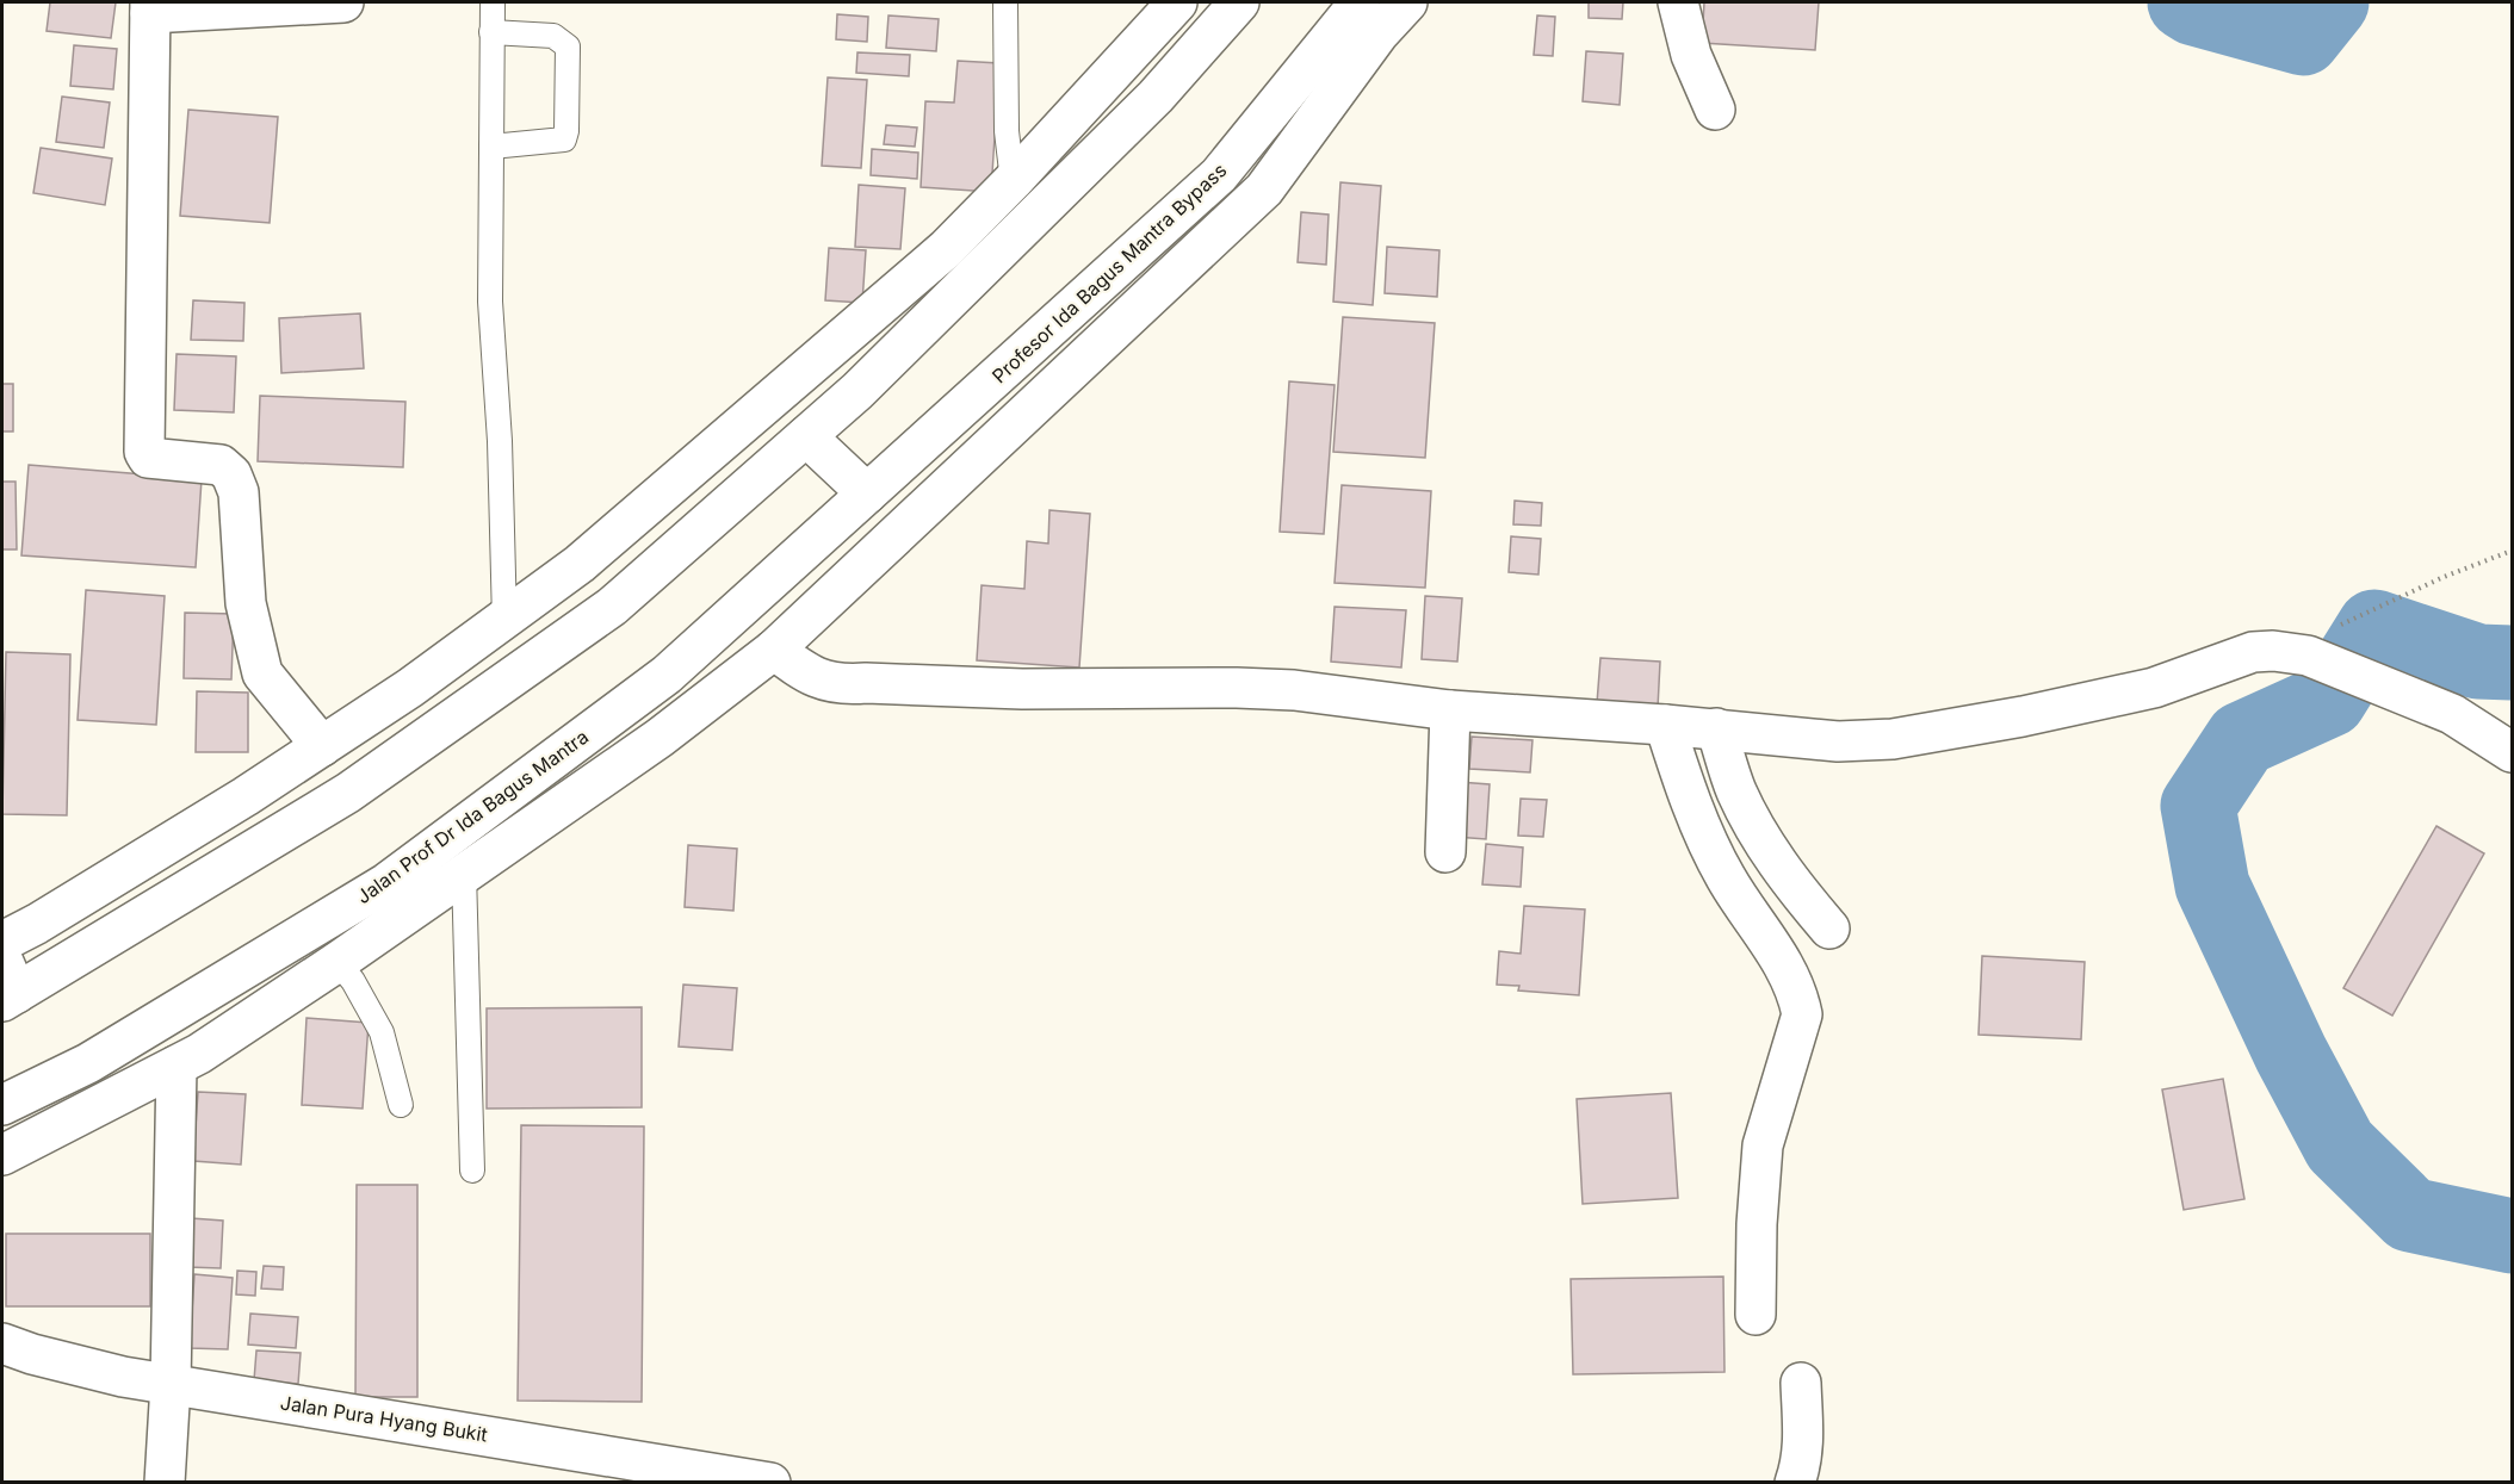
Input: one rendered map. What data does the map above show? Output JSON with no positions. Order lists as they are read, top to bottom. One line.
{"streets":{"main road":["Profesor Ida Bagus Mantra Bypass","Jalan Prof Dr Ida Bagus Mantra","Jalan Pura Hyang Bukit"]},"crossings":[["Profesor Ida Bagus Mantra Bypass","Jalan Prof Dr Ida Bagus Mantra"]]}
